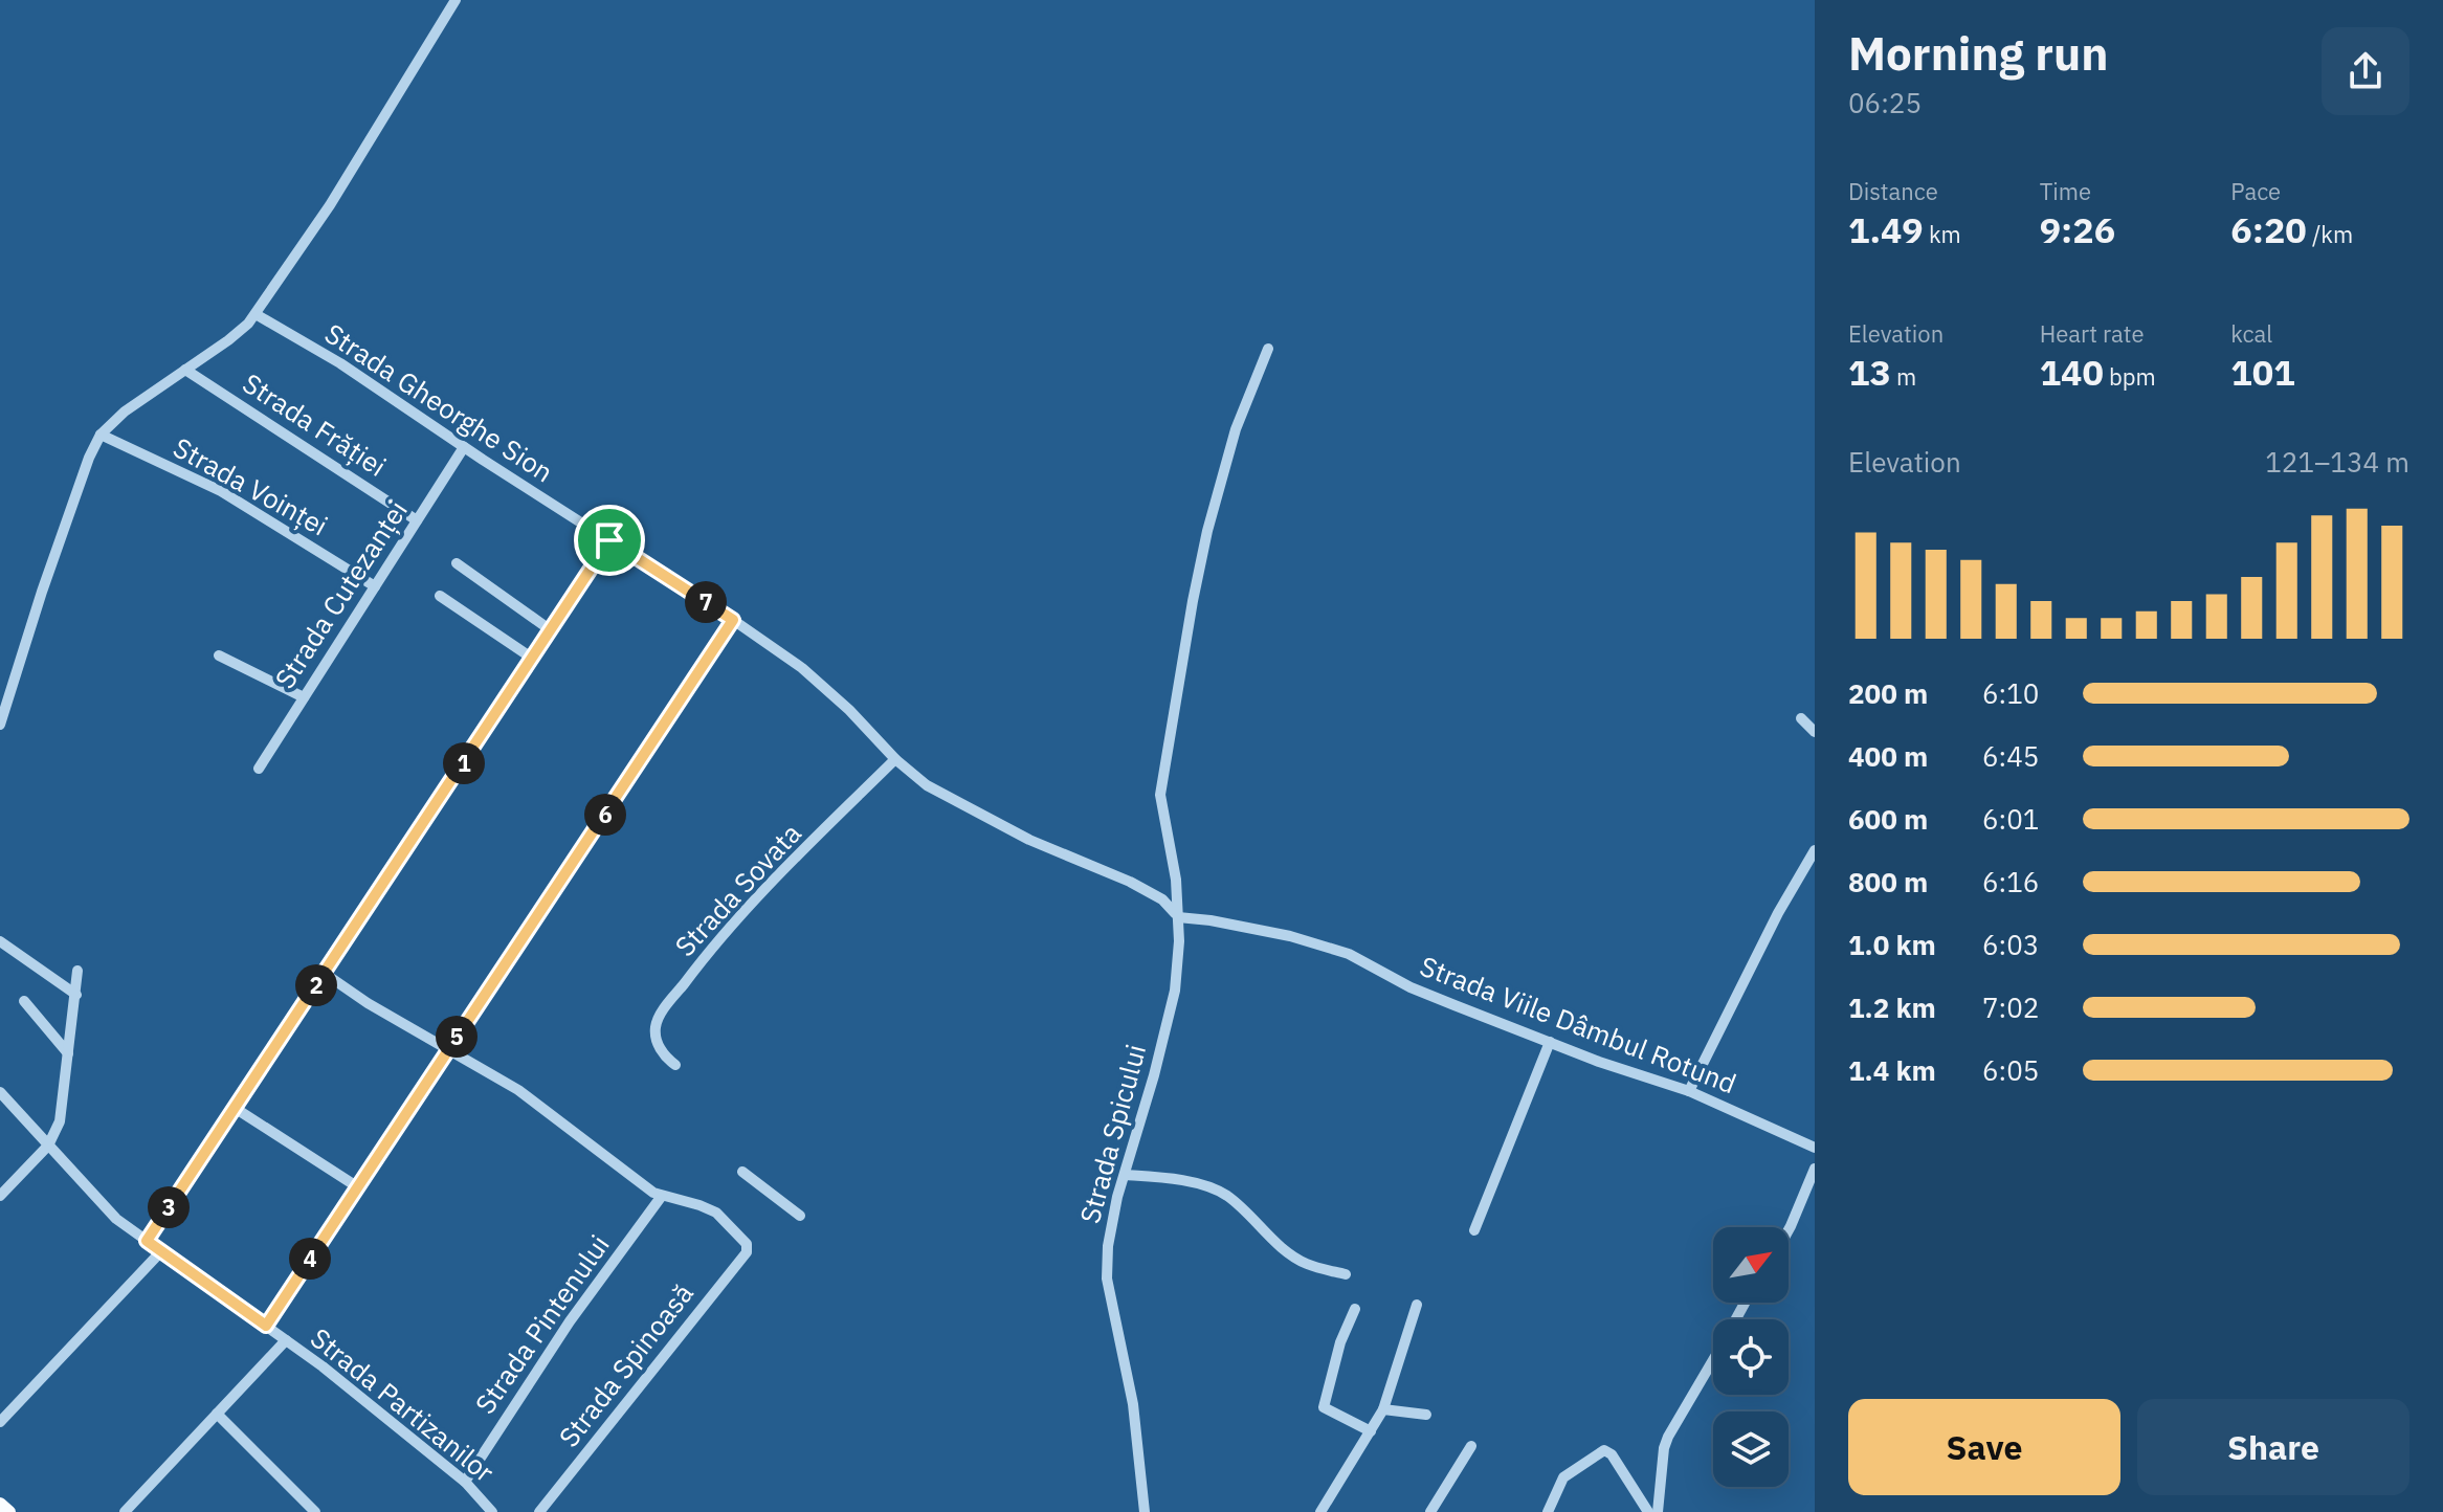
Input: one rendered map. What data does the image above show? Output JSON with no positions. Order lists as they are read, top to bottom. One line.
{"streets":{"street":["Strada Gheorghe Sion","Strada Frăției","Strada Voinței","Strada Cutezanței","Strada Sovata","Strada Viile Dâmbul Rotund","Strada Spicului","Strada Pintenului","Strada Spinoasă","Strada Partizanilor"]},"crossings":[["Strada Gheorghe Sion","Strada Cutezanței"],["Strada Gheorghe Sion","Strada Sovata"],["Strada Gheorghe Sion","Strada Viile Dâmbul Rotund"],["Strada Gheorghe Sion","Strada Spicului"],["Strada Frăției","Strada Cutezanței"],["Strada Voinței","Strada Cutezanței"],["Strada Viile Dâmbul Rotund","Strada Spicului"],["Strada Pintenului","Strada Spinoasă"],["Strada Pintenului","Strada Partizanilor"]],"north":"top right","page":{"heading":["Morning run","06:25"],"stats":[["Distance","1.49 km"],["Time","9:26"],["Pace","6:20 /km"],["Elevation","13 m"],["Heart rate","140 bpm"],["kcal","101"]],"chart":["Elevation","121–134 m"],"pins":["7","1","6","2","5","3","4"],"list":[{"name":"200 m","note":"6:10"},{"name":"400 m","note":"6:45"},{"name":"600 m","note":"6:01"},{"name":"800 m","note":"6:16"},{"name":"1.0 km","note":"6:03"},{"name":"1.2 km","note":"7:02"},{"name":"1.4 km","note":"6:05"}],"buttons":["Save","Share"]}}
